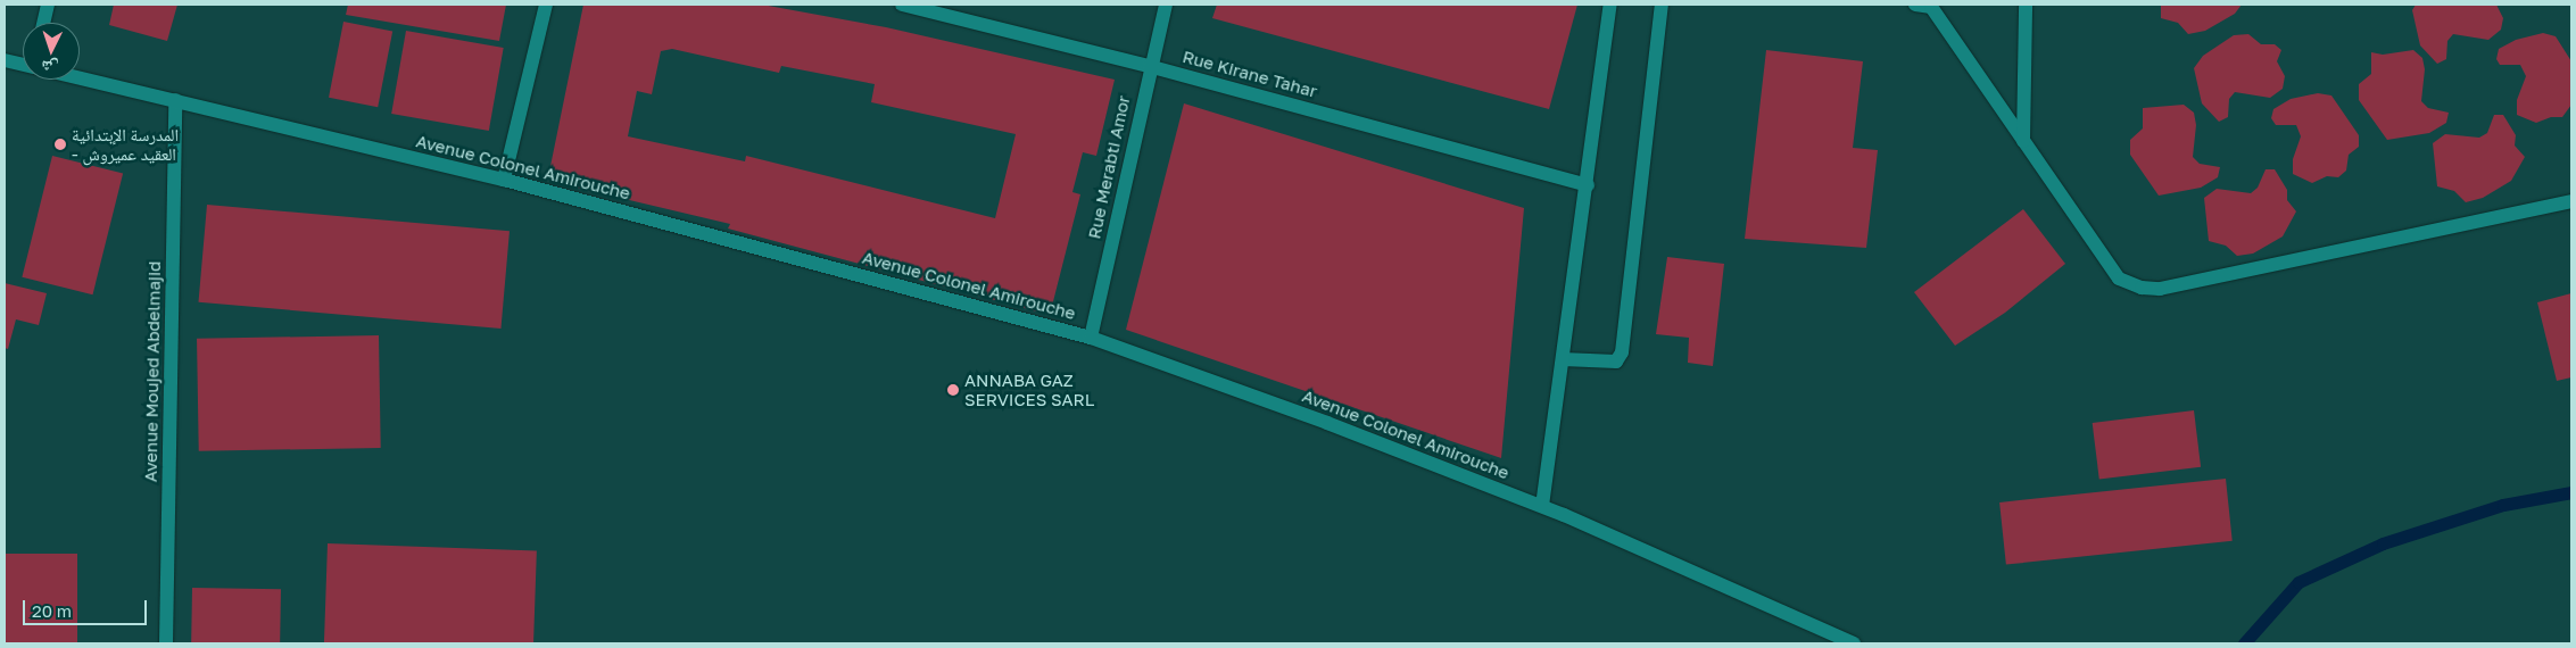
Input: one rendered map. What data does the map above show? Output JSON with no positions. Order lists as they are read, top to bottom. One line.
{"streets":{"street":["Rue Kirane Tahar","Avenue Colonel Amirouche","Rue Merabti Amor","Avenue Moujed Abdelmajid"]},"crossings":[["Rue Kirane Tahar","Rue Merabti Amor"],["Avenue Colonel Amirouche","Rue Merabti Amor"],["Avenue Colonel Amirouche","Avenue Moujed Abdelmajid"]],"places":["المدرسة الإبتدائية - العقيد عميروش","ANNABA GAZ SERVICES SARL"],"scale_bar":"20 m","north":"bottom"}
